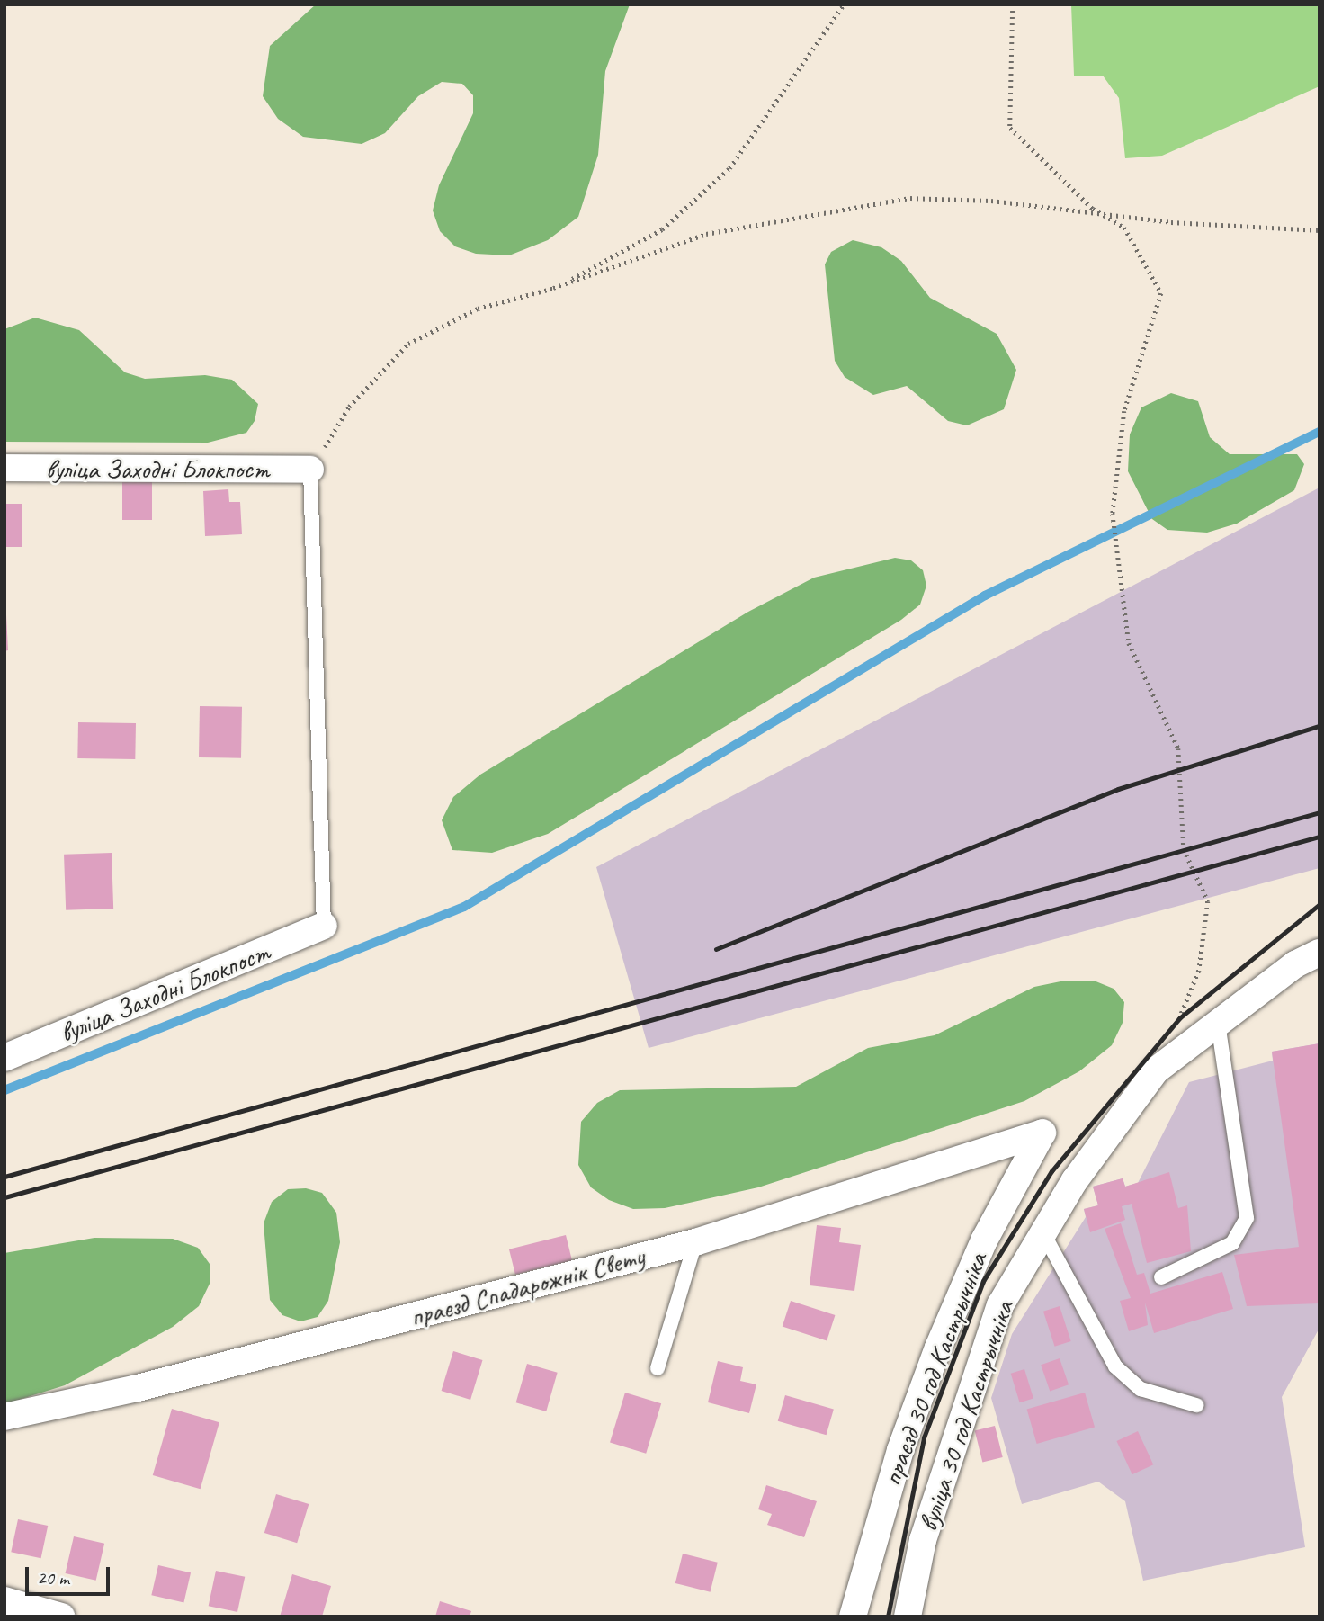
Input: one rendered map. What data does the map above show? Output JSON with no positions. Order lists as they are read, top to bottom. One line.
{"streets":{"street":["вуліца Заходні Блокпост","праезд Спадарожнік Свету","праезд 30 год Кастрычніка","вуліца 30 год Кастрычніка"]},"crossings":[["праезд Спадарожнік Свету","праезд 30 год Кастрычніка"]],"scale_bar":"20 m"}
